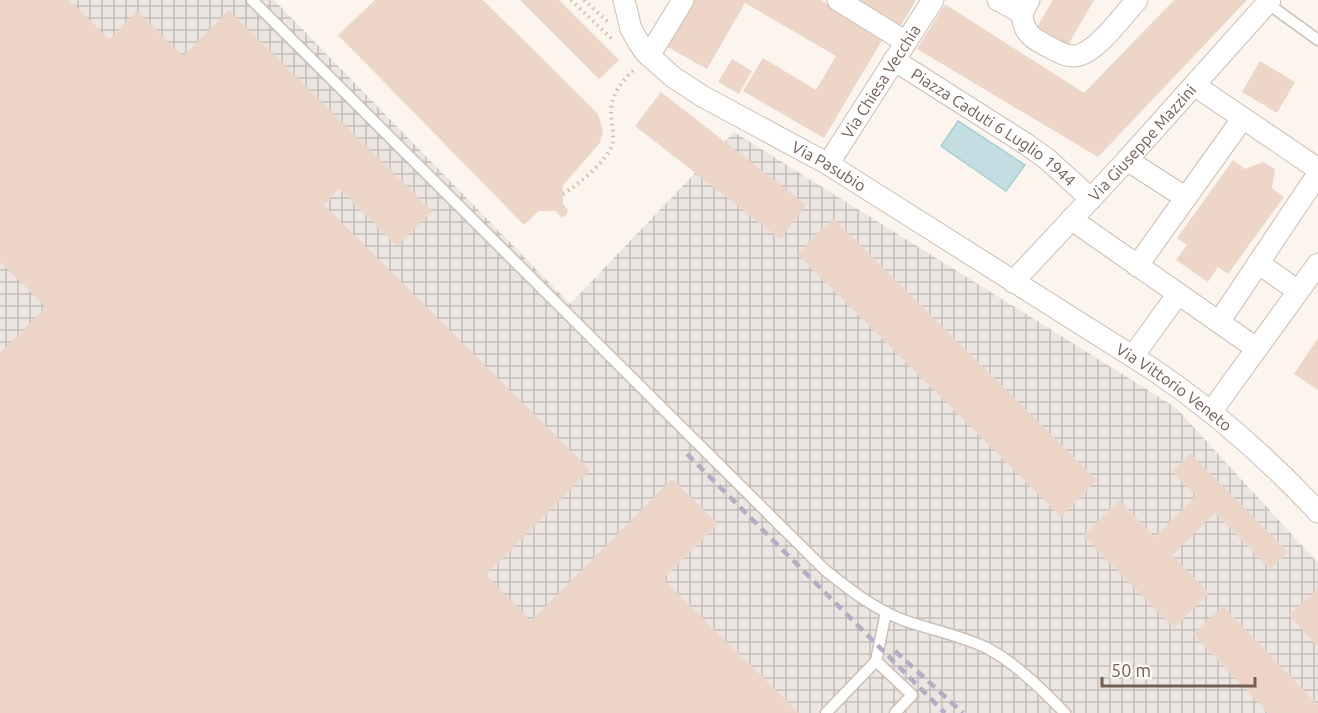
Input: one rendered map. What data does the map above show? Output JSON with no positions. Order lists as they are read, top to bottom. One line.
{"streets":{"street":["Via Chiesa Vecchia","Piazza Caduti 6 Luglio 1944","Via Giuseppe Mazzini","Via Pasubio","Via Vittorio Veneto"]},"crossings":[["Via Chiesa Vecchia","Piazza Caduti 6 Luglio 1944"],["Via Chiesa Vecchia","Via Pasubio"],["Piazza Caduti 6 Luglio 1944","Via Giuseppe Mazzini"],["Via Giuseppe Mazzini","Via Pasubio"],["Via Giuseppe Mazzini","Via Vittorio Veneto"],["Via Pasubio","Via Vittorio Veneto"]],"scale_bar":"50 m"}
